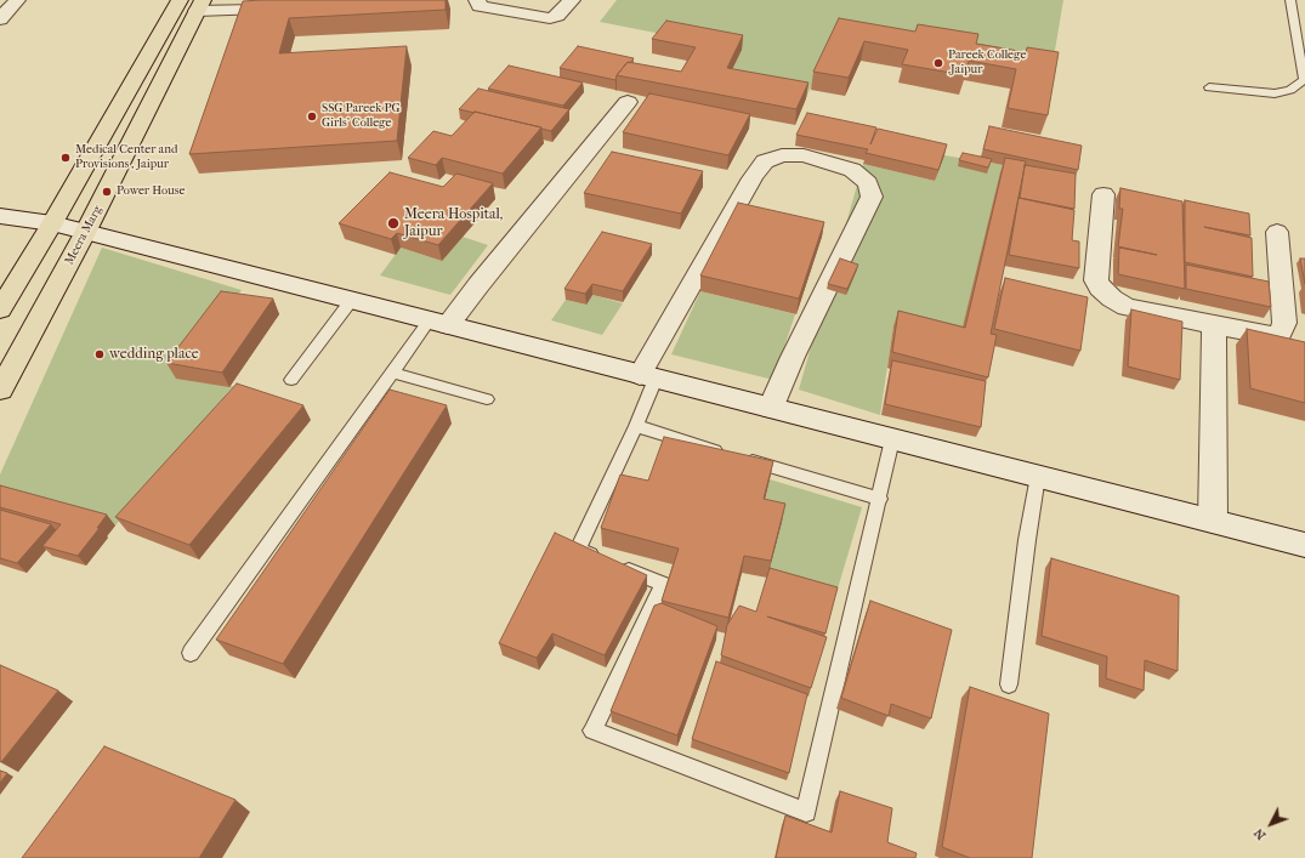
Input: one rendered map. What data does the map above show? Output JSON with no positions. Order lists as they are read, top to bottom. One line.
{"streets":{"main road":["Meera Marg"]},"places":["Pareek College ,Jaipur","SSG Pareek PG Girls' College","Medical Center and Provisions , Jaipur","Power House","Meera Hospital, Jaipur","wedding place"],"north":"bottom left"}
